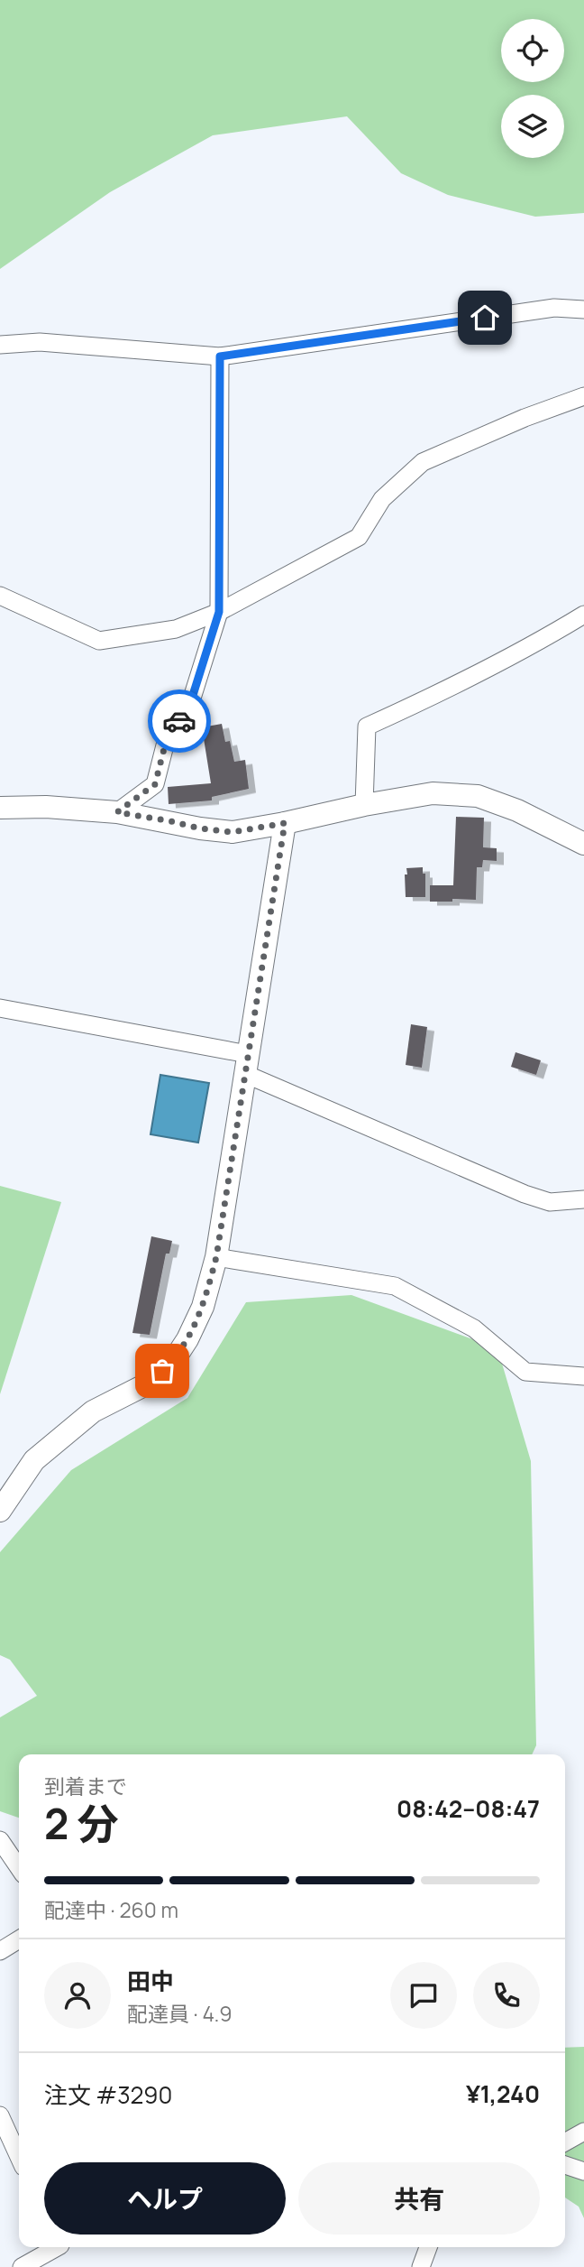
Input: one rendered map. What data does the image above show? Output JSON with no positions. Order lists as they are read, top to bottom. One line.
{"page":{"heading":["2 分","到着まで","08:42–08:47"],"panel":["田中","配達員 · 4.9","注文 #3290","¥1,240"],"bar":"配達中 · 260 m","buttons":["ヘルプ","共有"]}}
